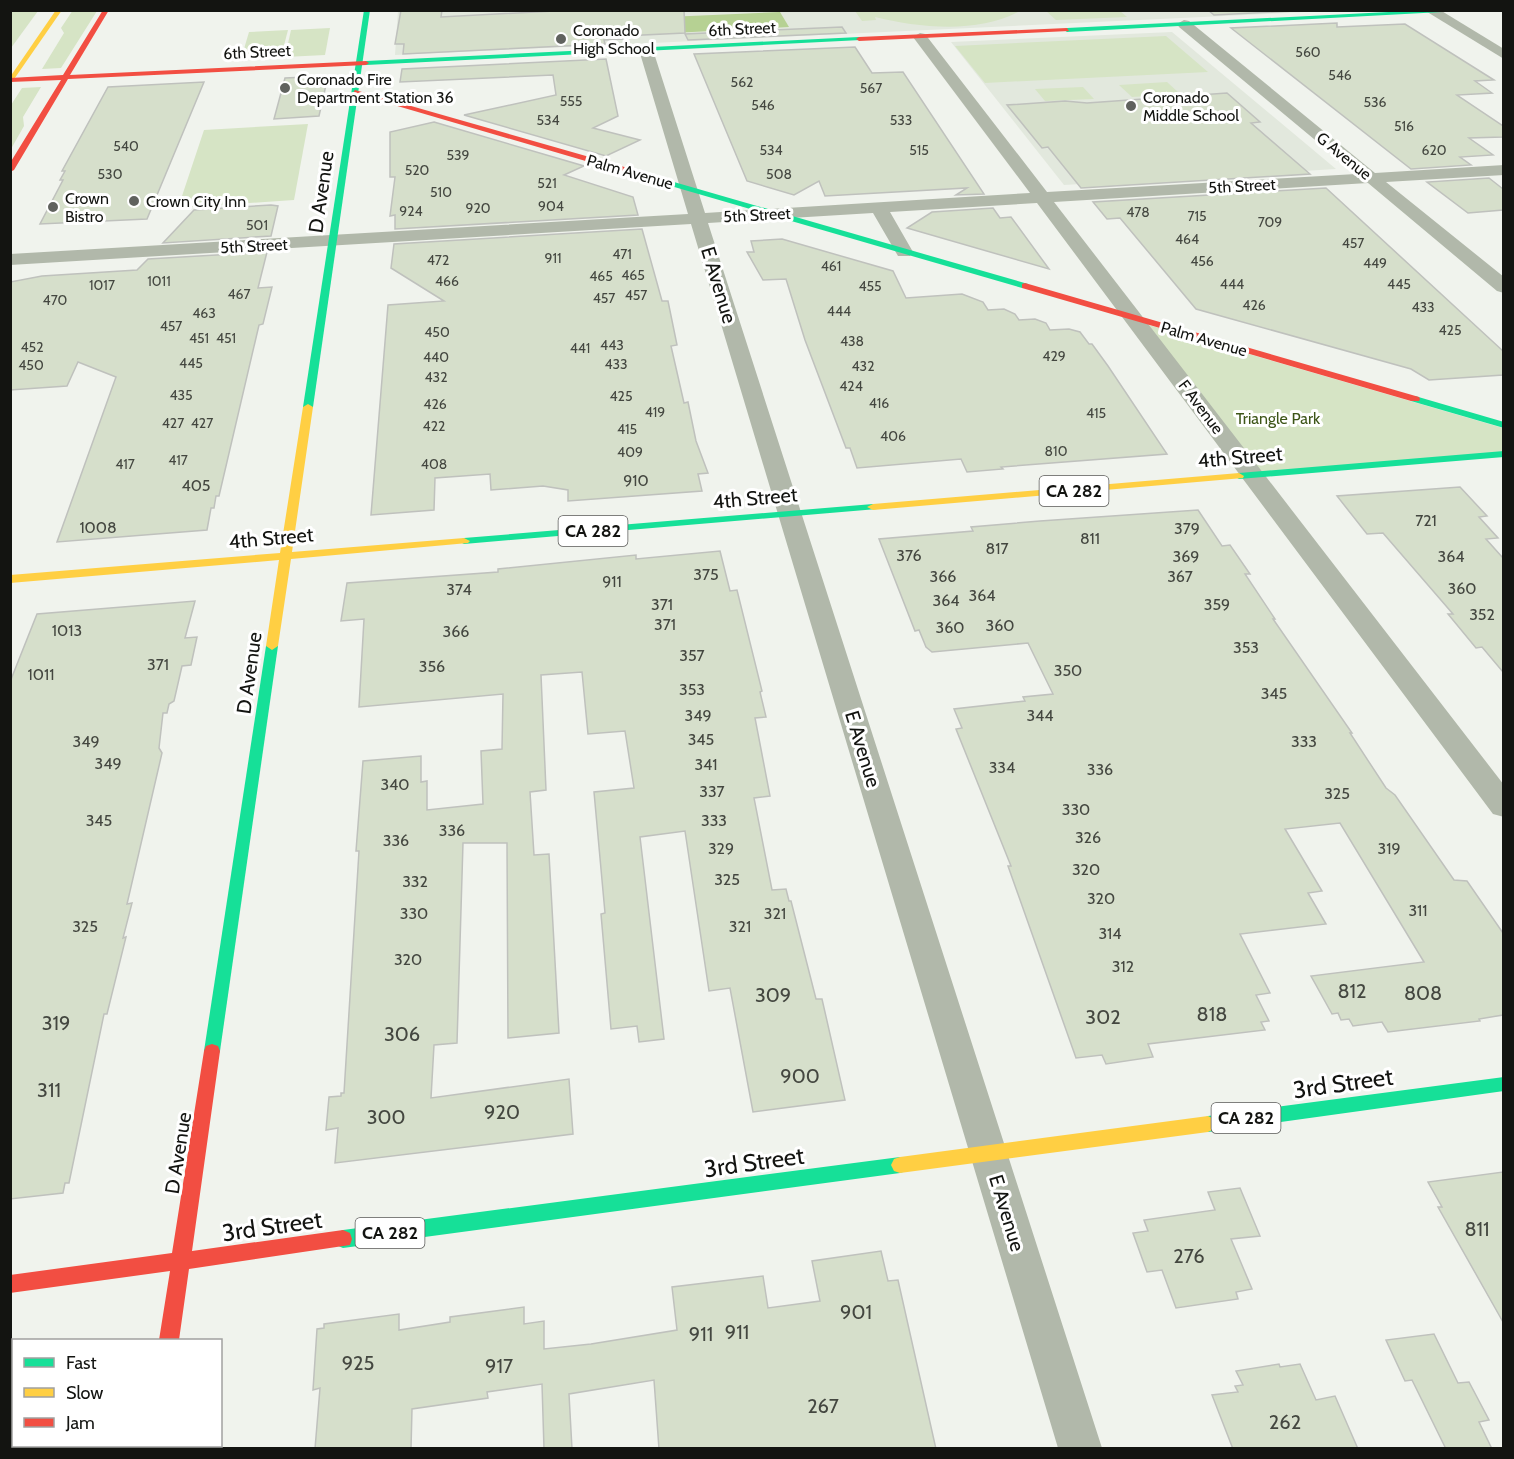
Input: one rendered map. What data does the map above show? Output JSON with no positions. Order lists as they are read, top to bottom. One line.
{"streets":{"main road":["6th Street","Palm Avenue","D Avenue","4th Street","CA 282","3rd Street"],"street":["G Avenue","5th Street","E Avenue","F Avenue"]},"crossings":[["6th Street","G Avenue"],["6th Street","D Avenue"],["6th Street","E Avenue"],["6th Street","F Avenue"],["G Avenue","5th Street"],["Palm Avenue","5th Street"],["Palm Avenue","D Avenue"],["Palm Avenue","E Avenue"],["Palm Avenue","F Avenue"],["5th Street","D Avenue"],["5th Street","E Avenue"],["5th Street","F Avenue"],["D Avenue","4th Street"],["D Avenue","3rd Street"],["E Avenue","4th Street"],["E Avenue","3rd Street"],["F Avenue","4th Street"]],"parks":["Triangle Park"],"places":["Coronado High School","Coronado Fire Department Station 36","Coronado Middle School","Crown City Inn","Crown Bistro"],"house_numbers":["560","546","562","567","555","536","546","534","533","516","540","534","515","620","539","520","530","508","521","510","904","920","924","478","715","709","501","464","457","471","911","472","456","449","461","465","465","1011","466","444","445","1017","455","467","457","457","470","426","433","444","463","457","425","450","451","451","438","443","452","441","429","440","445","433","450","432","432","424","435","425","416","426","419","415","427","427","422","415","406","810","409","417","417","408","910","405","721","1008","379","811","817","376","369","364","375","366","367","911","360","374","364","364","371","359","352","371","360","360","1013","366","353","357","371","356","350","1011","353","345","349","344","345","349","333","349","341","334","336","340","337","325","330","345","333","336","326","336","329","319","320","325","332","320","311","330","321","325","321","314","320","312","812","808","309","818","302","319","306","900","311","920","300","811","276","901","911","911","925","917","267","262"],"legend":["Fast","Slow","Jam"]}
